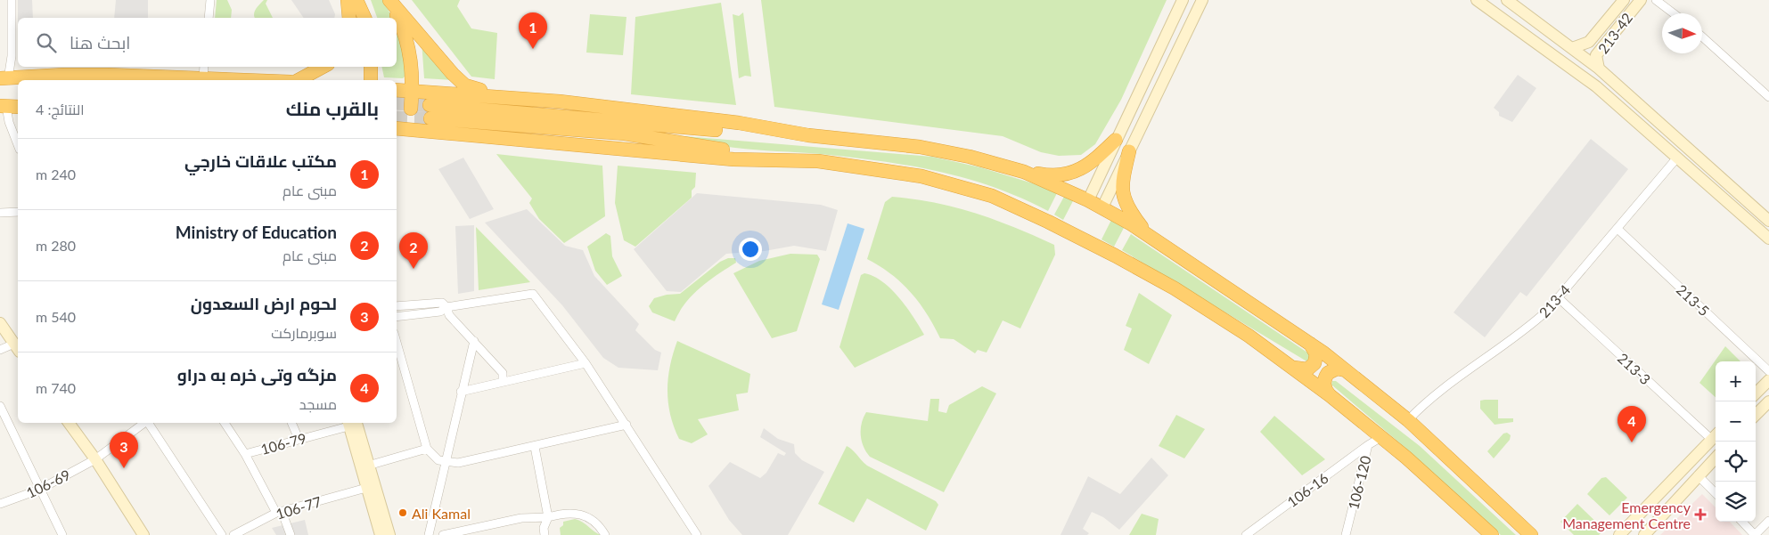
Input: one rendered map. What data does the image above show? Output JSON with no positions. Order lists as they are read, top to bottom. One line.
{"streets":{"street":["213-42","213-5","213-4","213-3","106-79","106-120","106-69","106-16","106-77"]},"crossings":[["213-5","213-4"],["213-4","213-3"],["106-120","106-16"]],"places":{"other":["Ali Kamal"],"health":["Emergency Management Centre"]},"north":"right","page":{"pins":["1","2","4","3"],"search":"ابحث هنا","heading":["بالقرب منك","النتائج: 4"],"list":[{"mark":"1","name":"مكتب علاقات خارجي","note":"مبنى عام","value":"240 m"},{"mark":"2","name":"Ministry of Education","note":"مبنى عام","value":"280 m"},{"mark":"3","name":"لحوم ارض السعدون","note":"سوبرماركت","value":"540 m"},{"mark":"4","name":"مزگه وتى خره به دراو","note":"مسجد","value":"740 m"}],"map_buttons":["+","−"]}}
